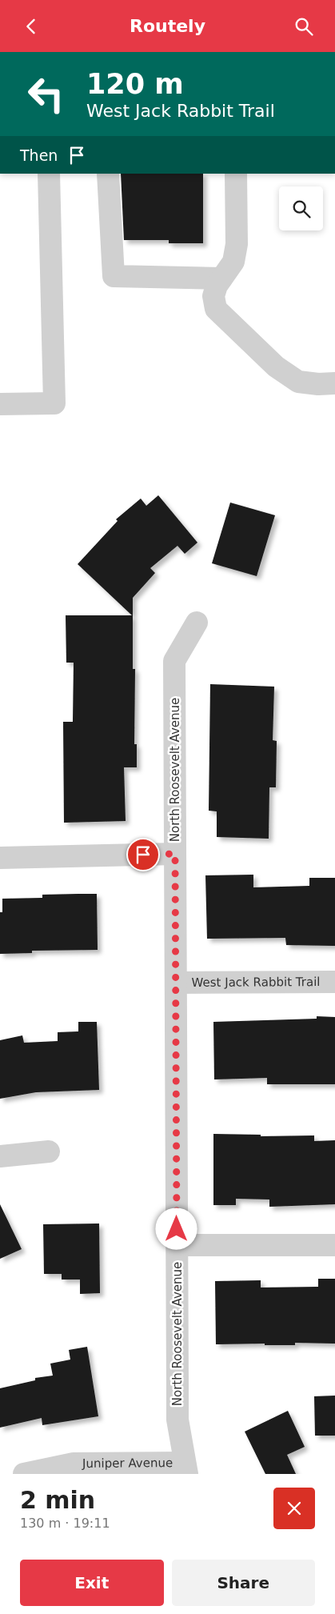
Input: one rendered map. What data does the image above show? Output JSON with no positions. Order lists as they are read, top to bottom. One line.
{"streets":{"street":["North Roosevelt Avenue","West Jack Rabbit Trail","Juniper Avenue"]},"crossings":[["North Roosevelt Avenue","West Jack Rabbit Trail"],["North Roosevelt Avenue","Juniper Avenue"]],"page":{"header":"Routely","turn":["120 m","West Jack Rabbit Trail"],"then":"Then","heading":["2 min","130 m · 19:11"],"buttons":["Exit","Share"]}}
